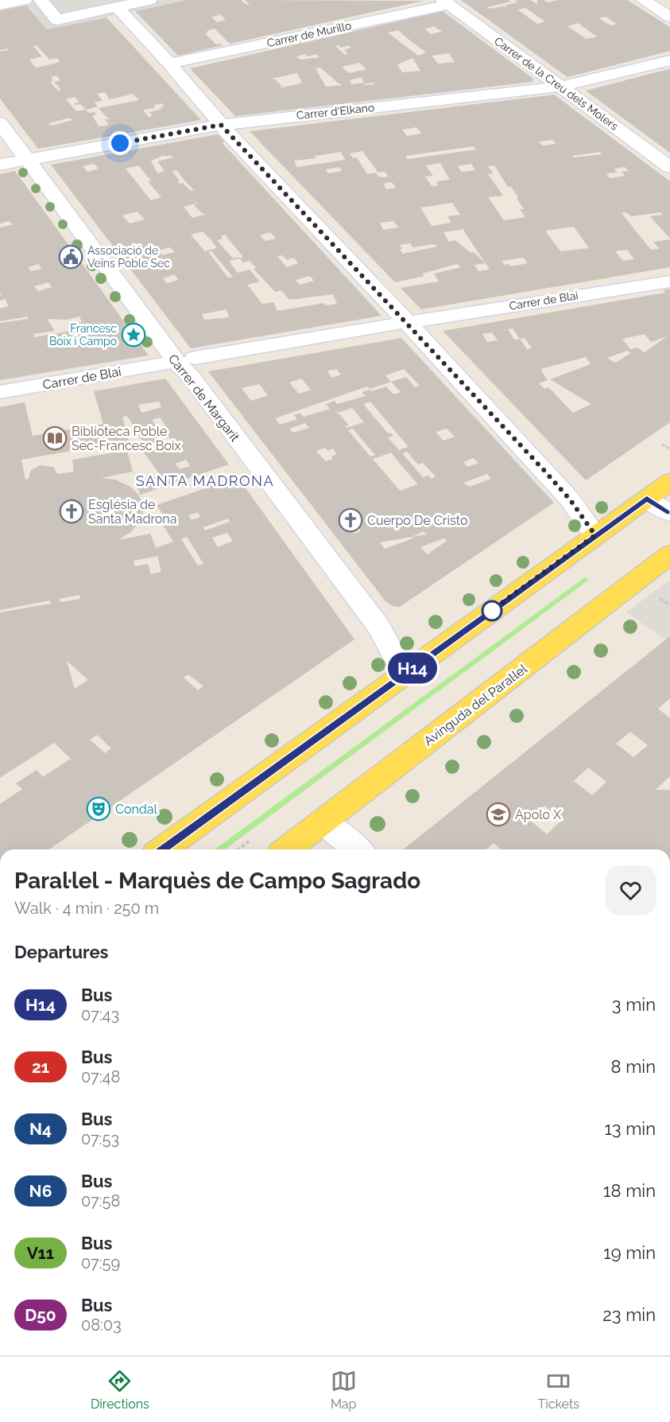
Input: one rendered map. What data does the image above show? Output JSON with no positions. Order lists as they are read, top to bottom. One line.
{"streets":{"main road":["Avinguda del Paral·lel"],"street":["Carrer de Murillo","Carrer de la Creu dels Molers","Carrer d'Elkano","Carrer de Blai","Carrer de Margarit"]},"crossings":[["Carrer de Murillo","Carrer de la Creu dels Molers"],["Carrer de la Creu dels Molers","Carrer d'Elkano"],["Carrer d'Elkano","Carrer de Margarit"]],"districts":["SANTA MADRONA"],"places":{"public building":["Associació de Veïns Poble Sec"],"place":["Francesc Boix i Campo"],"library":["Biblioteca Poble Sec-Francesc Boix"],"church":["Església de Santa Madrona","Cuerpo De Cristo"],"theatre":["Condal"],"school or university":["Apolo X"]},"lines":["bus line H14"],"page":{"on_map":"H14","heading":[["Paral·lel - Marquès de Campo Sagrado","Walk · 4 min · 250 m"],"Departures"],"list":[{"mark":"H14","name":"Bus","note":"07:43","value":"3 min"},{"mark":"21","name":"Bus","note":"07:48","value":"8 min"},{"mark":"N4","name":"Bus","note":"07:53","value":"13 min"},{"mark":"N6","name":"Bus","note":"07:58","value":"18 min"},{"mark":"V11","name":"Bus","note":"07:59","value":"19 min"},{"mark":"D50","name":"Bus","note":"08:03","value":"23 min"}],"tabs":["Directions","Map","Tickets"]}}
